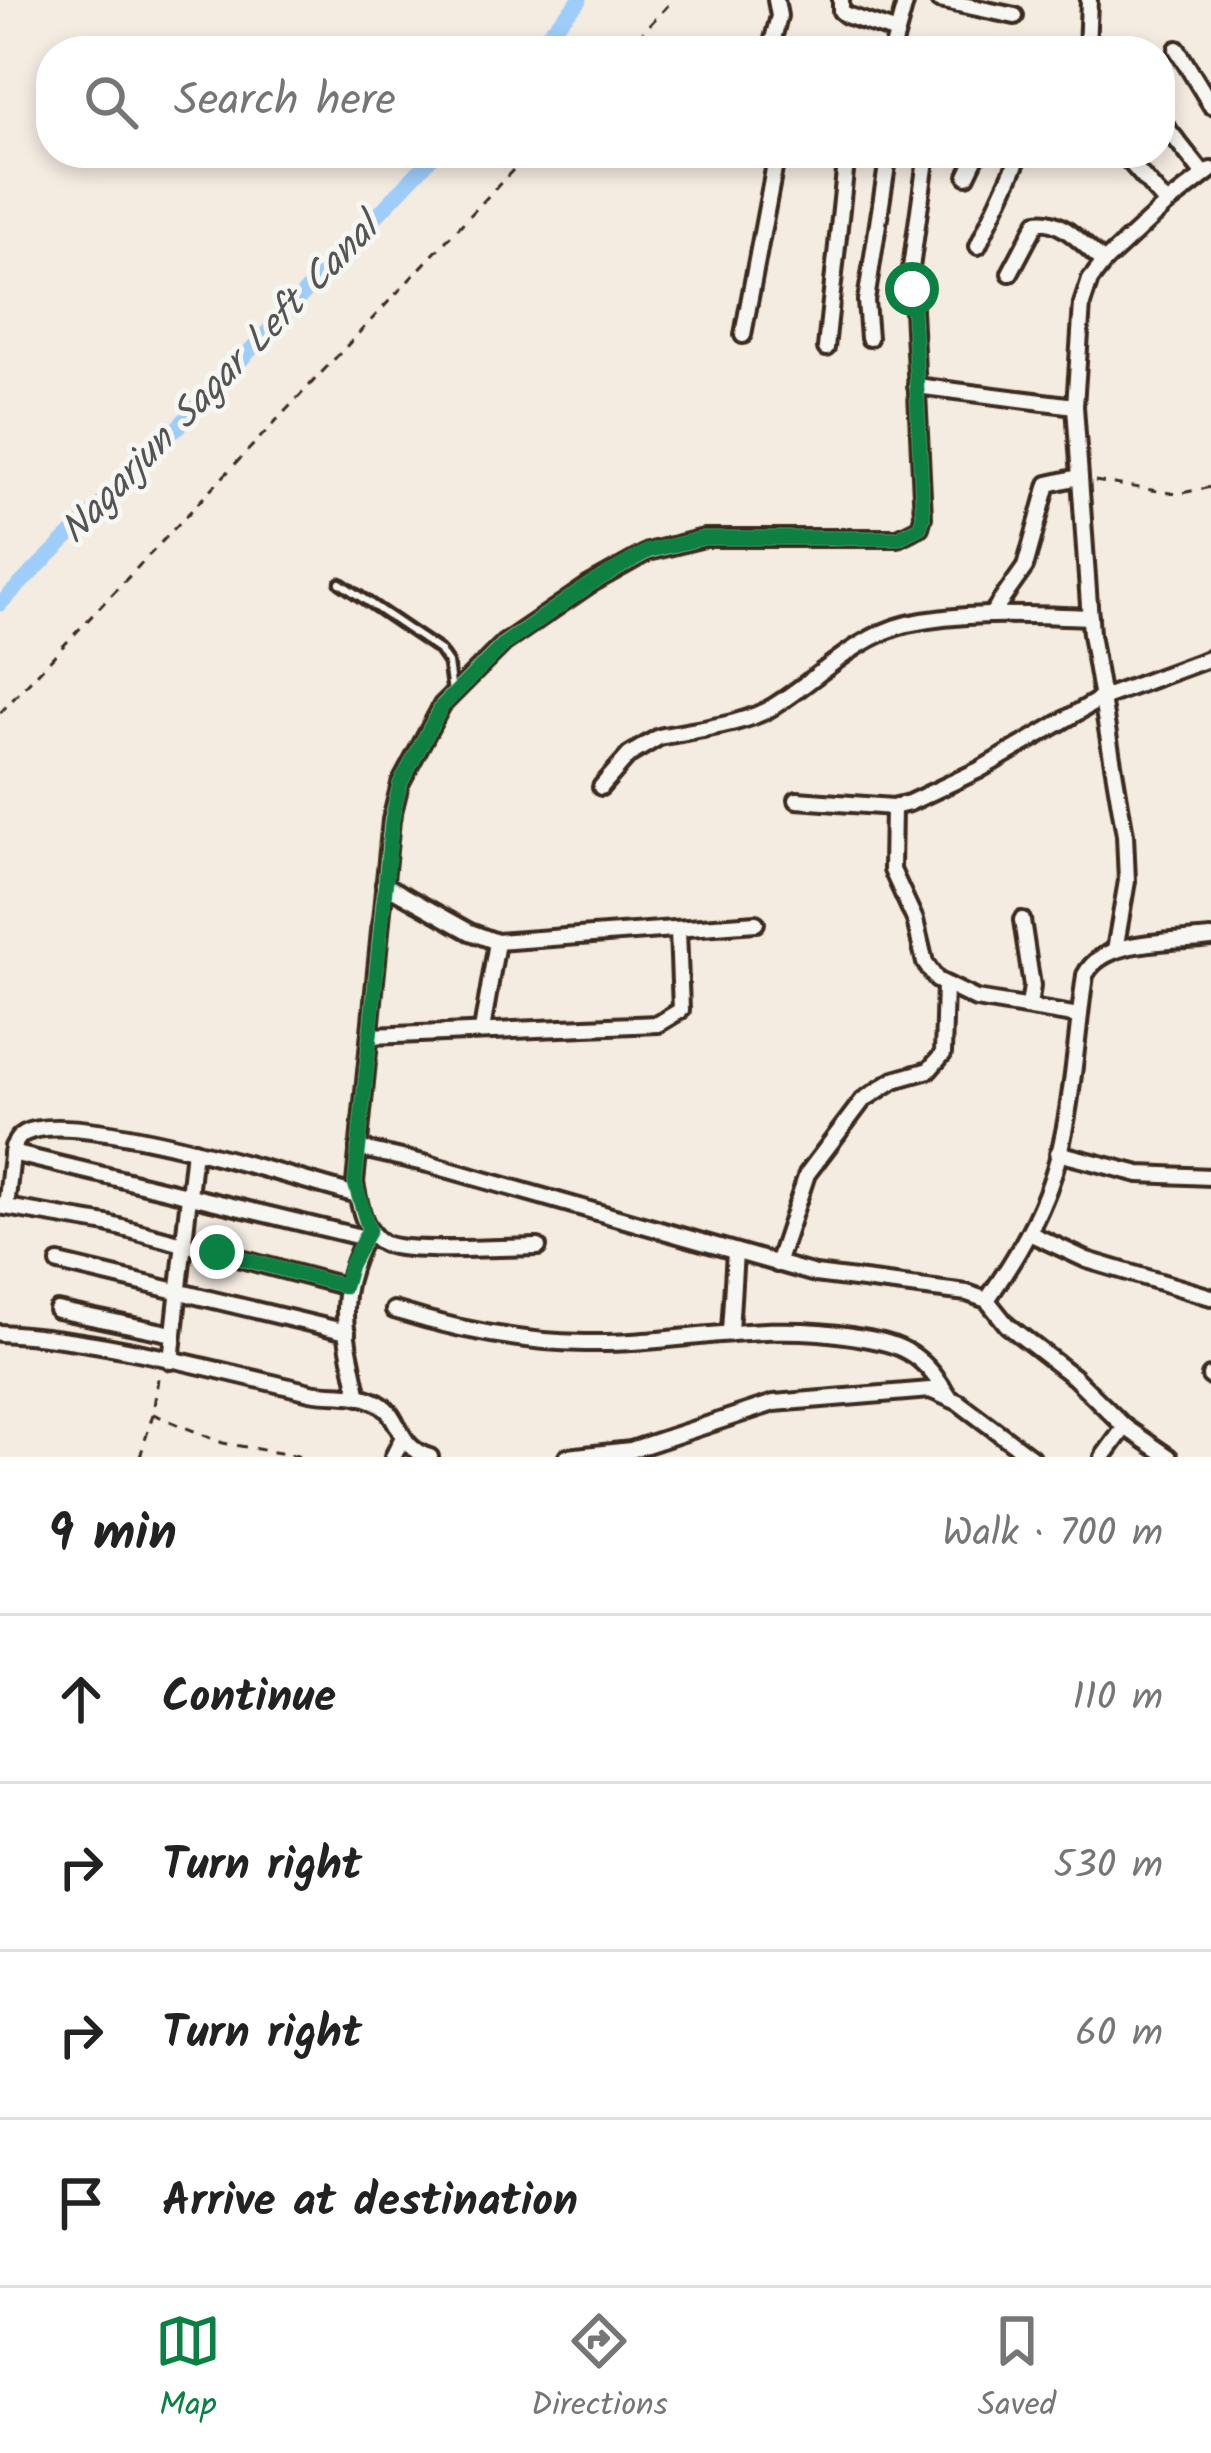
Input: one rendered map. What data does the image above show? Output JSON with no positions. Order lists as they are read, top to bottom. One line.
{"water":["Nagarjun Sagar Left Canal"],"page":{"search":"Search here","heading":["9 min","Walk · 700 m"],"list":[["Continue","110 m"],["Turn right","530 m"],["Turn right","60 m"],"Arrive at destination"],"nav":["Map","Directions","Saved"]}}
